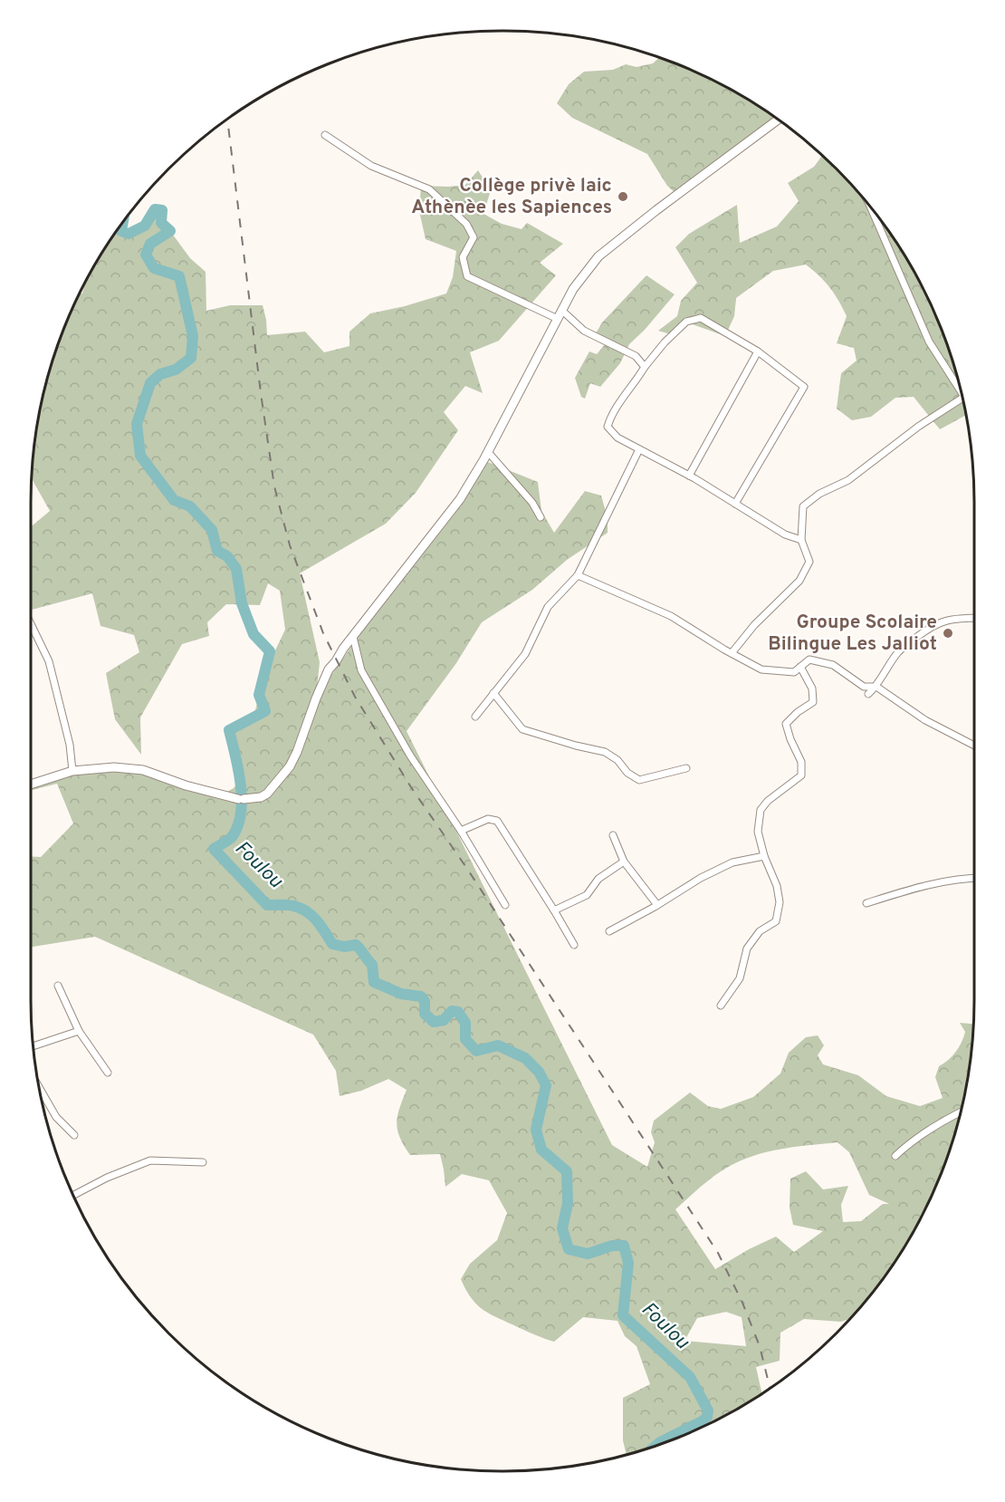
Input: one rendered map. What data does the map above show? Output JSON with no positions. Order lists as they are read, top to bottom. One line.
{"water":["Foulou"],"places":["Collège privè laic Athènèe les Sapiences","Groupe Scolaire Bilingue Les Jalliot"]}
